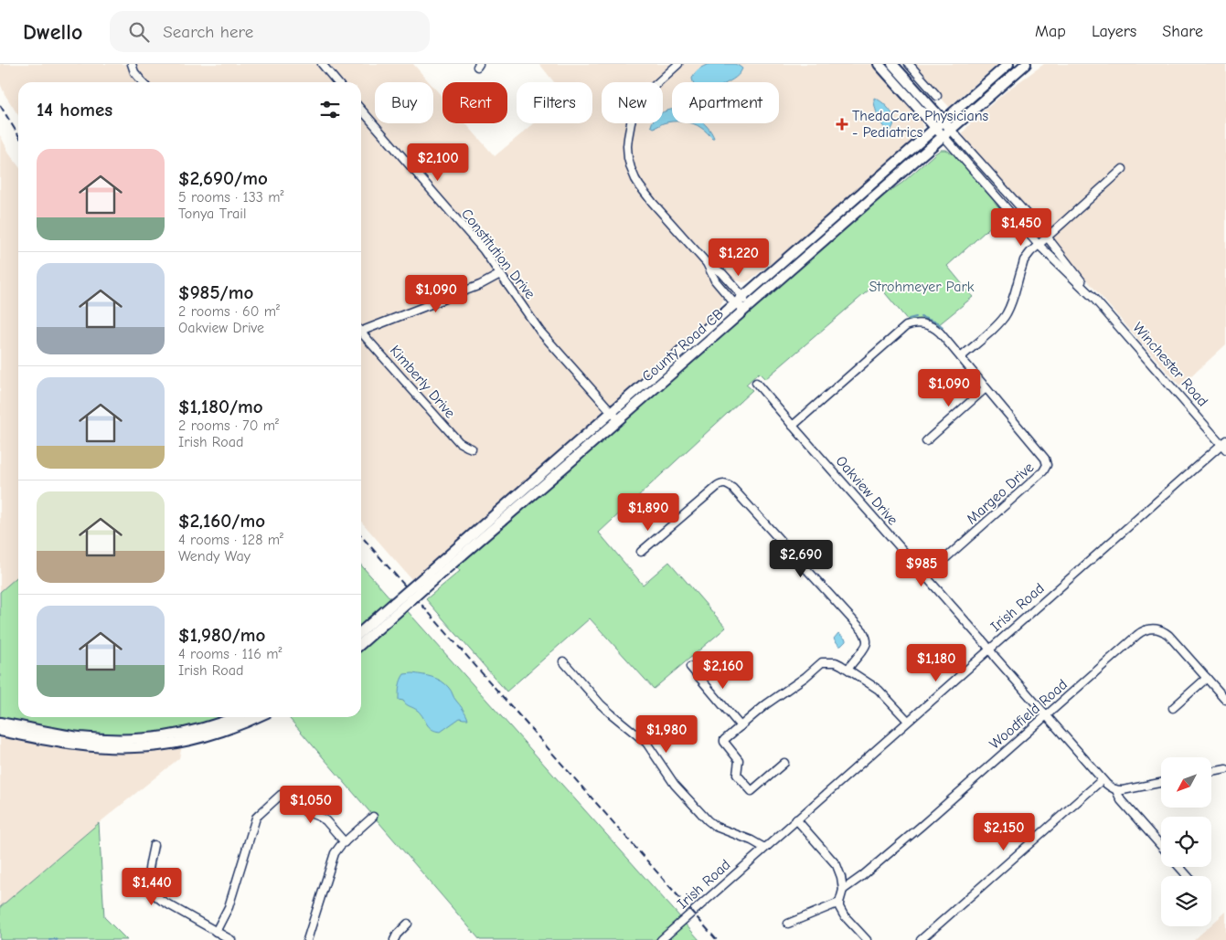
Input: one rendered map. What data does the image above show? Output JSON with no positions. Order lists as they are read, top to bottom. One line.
{"streets":{"main road":["County Road CB","Winchester Road"],"street":["Constitution Drive","Kimberly Drive","Oakview Drive","Margeo Drive","Irish Road","Woodfield Road"]},"crossings":[["Constitution Drive","County Road CB"],["County Road CB","Winchester Road"],["Winchester Road","Irish Road"],["Oakview Drive","Margeo Drive"],["Oakview Drive","Irish Road"],["Oakview Drive","Woodfield Road"]],"parks":["Strohmeyer Park"],"places":{"health":["ThedaCare Physicians - Pediatrics"]},"north":"bottom left","page":{"header":"Dwello","search":"Search here","nav":["Map","Layers","Share"],"chip":["Buy","Rent","Filters","New","Apartment"],"heading":"14 homes","list":[{"name":"$2,690/mo","note":"5 rooms · 133 m² · Tonya Trail"},{"name":"$985/mo","note":"2 rooms · 60 m² · Oakview Drive"},{"name":"$1,180/mo","note":"2 rooms · 70 m² · Irish Road"},{"name":"$2,160/mo","note":"4 rooms · 128 m² · Wendy Way"},{"name":"$1,980/mo","note":"4 rooms · 116 m² · Irish Road"}],"price":["$2,100","$1,450","$1,220","$1,090","$1,090","$1,890","$2,690","$985","$1,180","$2,160","$1,980","$1,050","$2,150","$1,440"]}}
